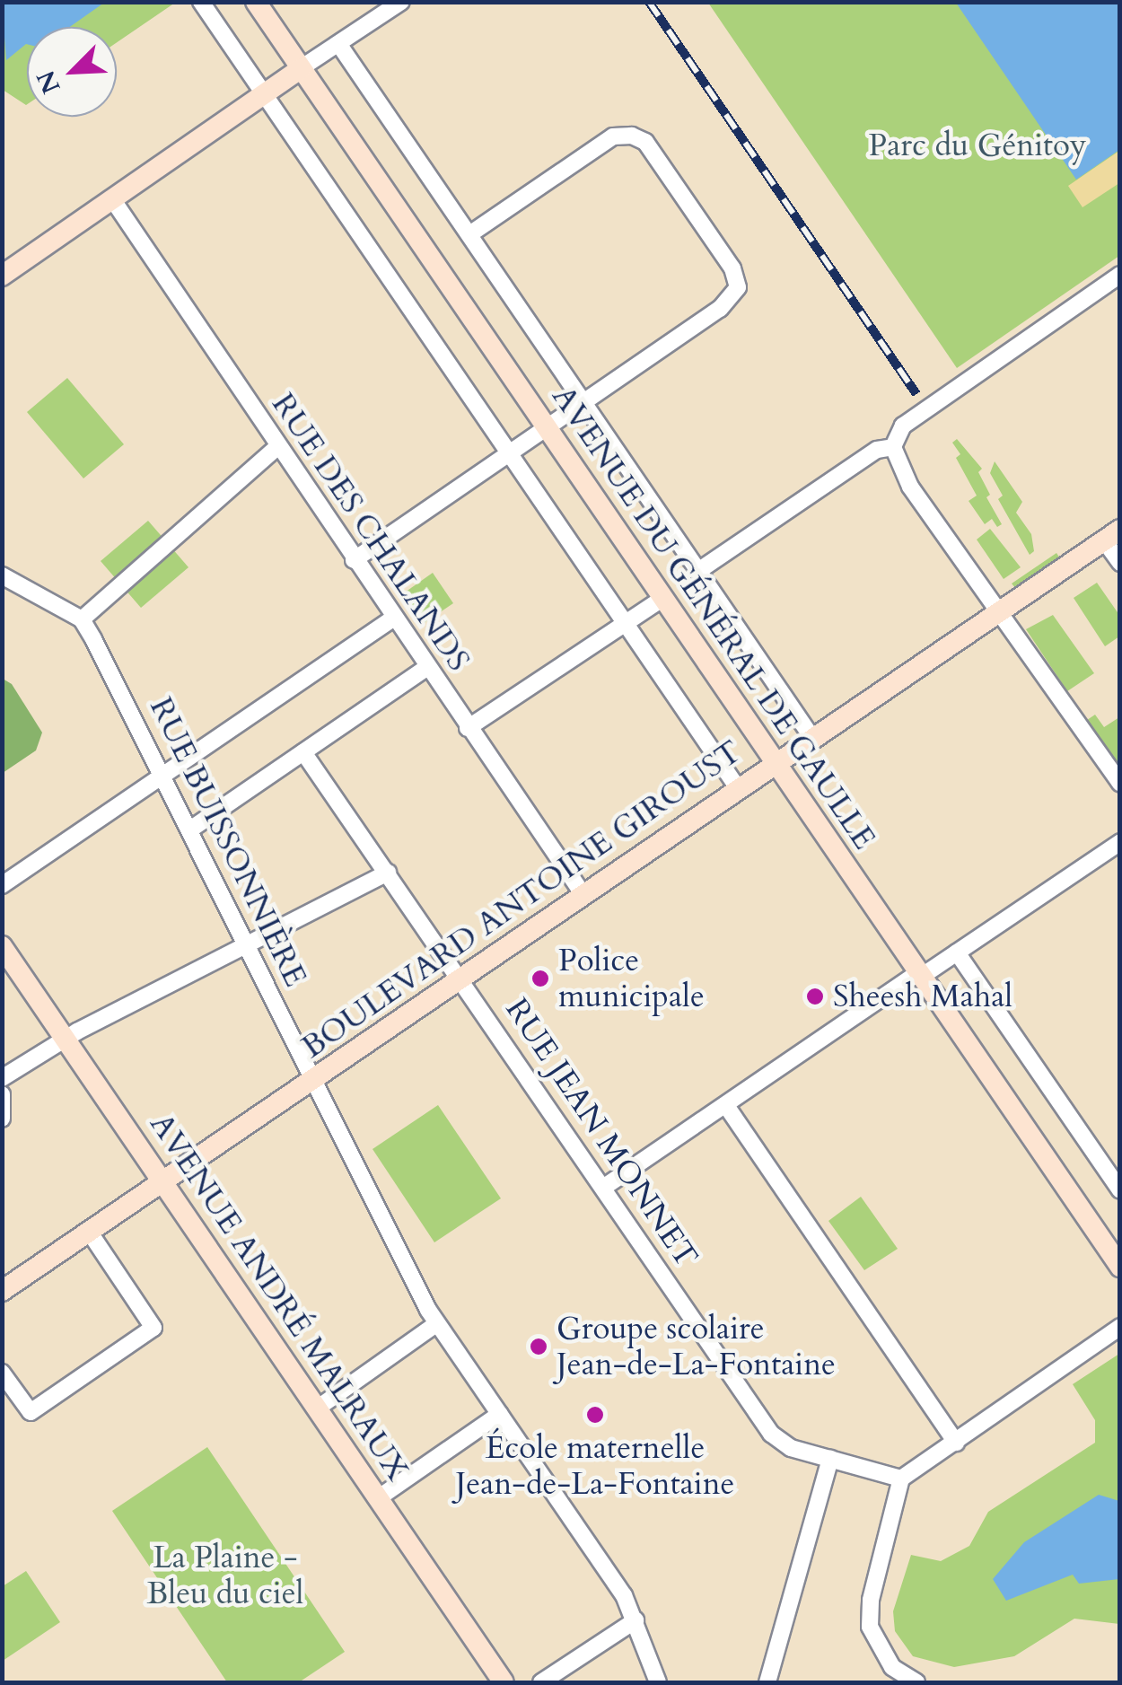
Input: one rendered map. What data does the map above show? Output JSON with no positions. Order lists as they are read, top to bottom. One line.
{"streets":{"street":["RUE DES CHALANDS","AVENUE DU GÉNÉRAL DE GAULLE","RUE BUISSONNIÈRE","BOULEVARD ANTOINE GIROUST","RUE JEAN MONNET","AVENUE ANDRÉ MALRAUX"]},"crossings":[["RUE DES CHALANDS","BOULEVARD ANTOINE GIROUST"],["AVENUE DU GÉNÉRAL DE GAULLE","BOULEVARD ANTOINE GIROUST"],["RUE BUISSONNIÈRE","BOULEVARD ANTOINE GIROUST"],["BOULEVARD ANTOINE GIROUST","RUE JEAN MONNET"],["BOULEVARD ANTOINE GIROUST","AVENUE ANDRÉ MALRAUX"]],"parks":["Parc du Génitoy","La Plaine - Bleu du ciel"],"places":["Police municipale","Sheesh Mahal","Groupe scolaire Jean-de-La-Fontaine","École maternelle Jean-de-La-Fontaine"],"north":"bottom left"}
